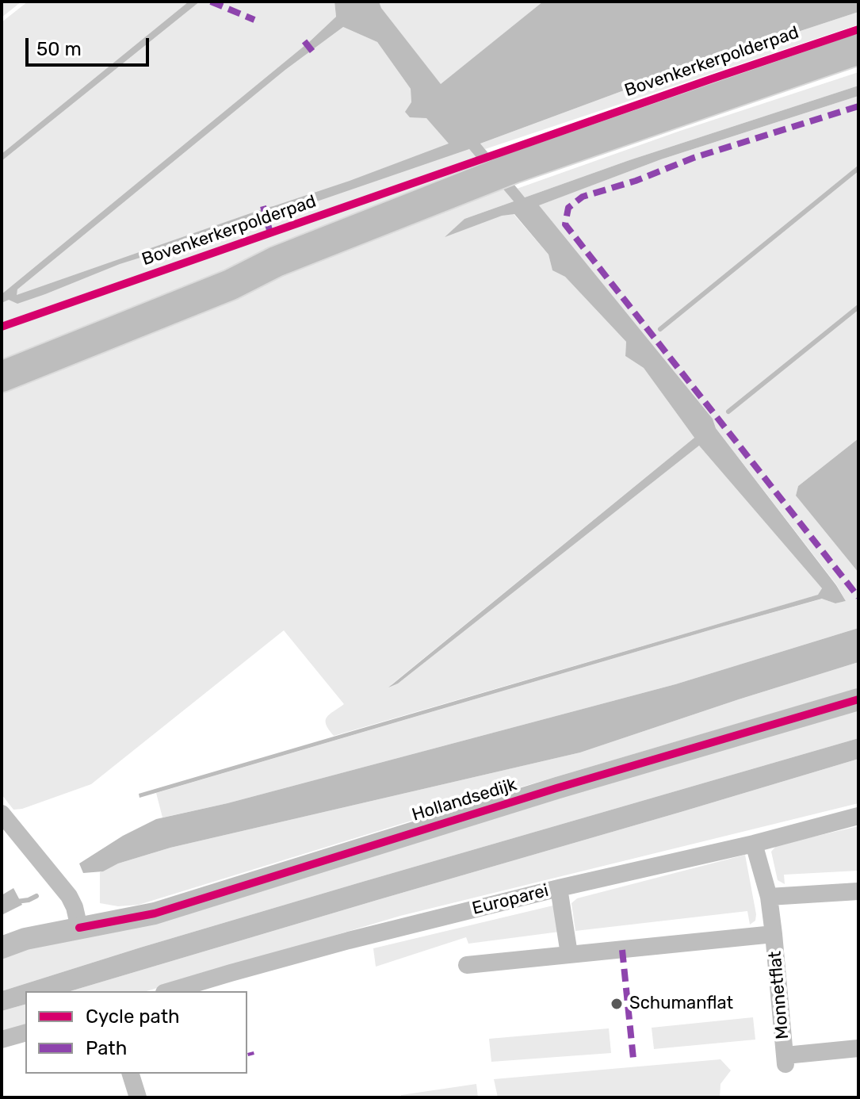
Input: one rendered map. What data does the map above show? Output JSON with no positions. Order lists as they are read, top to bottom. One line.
{"streets":{"street":["Hollandsedijk","Europarei","Monnetflat"],"cycle path":["Bovenkerkerpolderpad"]},"crossings":[["Europarei","Monnetflat"]],"places":["Schumanflat"],"legend":["Cycle path","Path"],"scale_bar":"50 m"}
